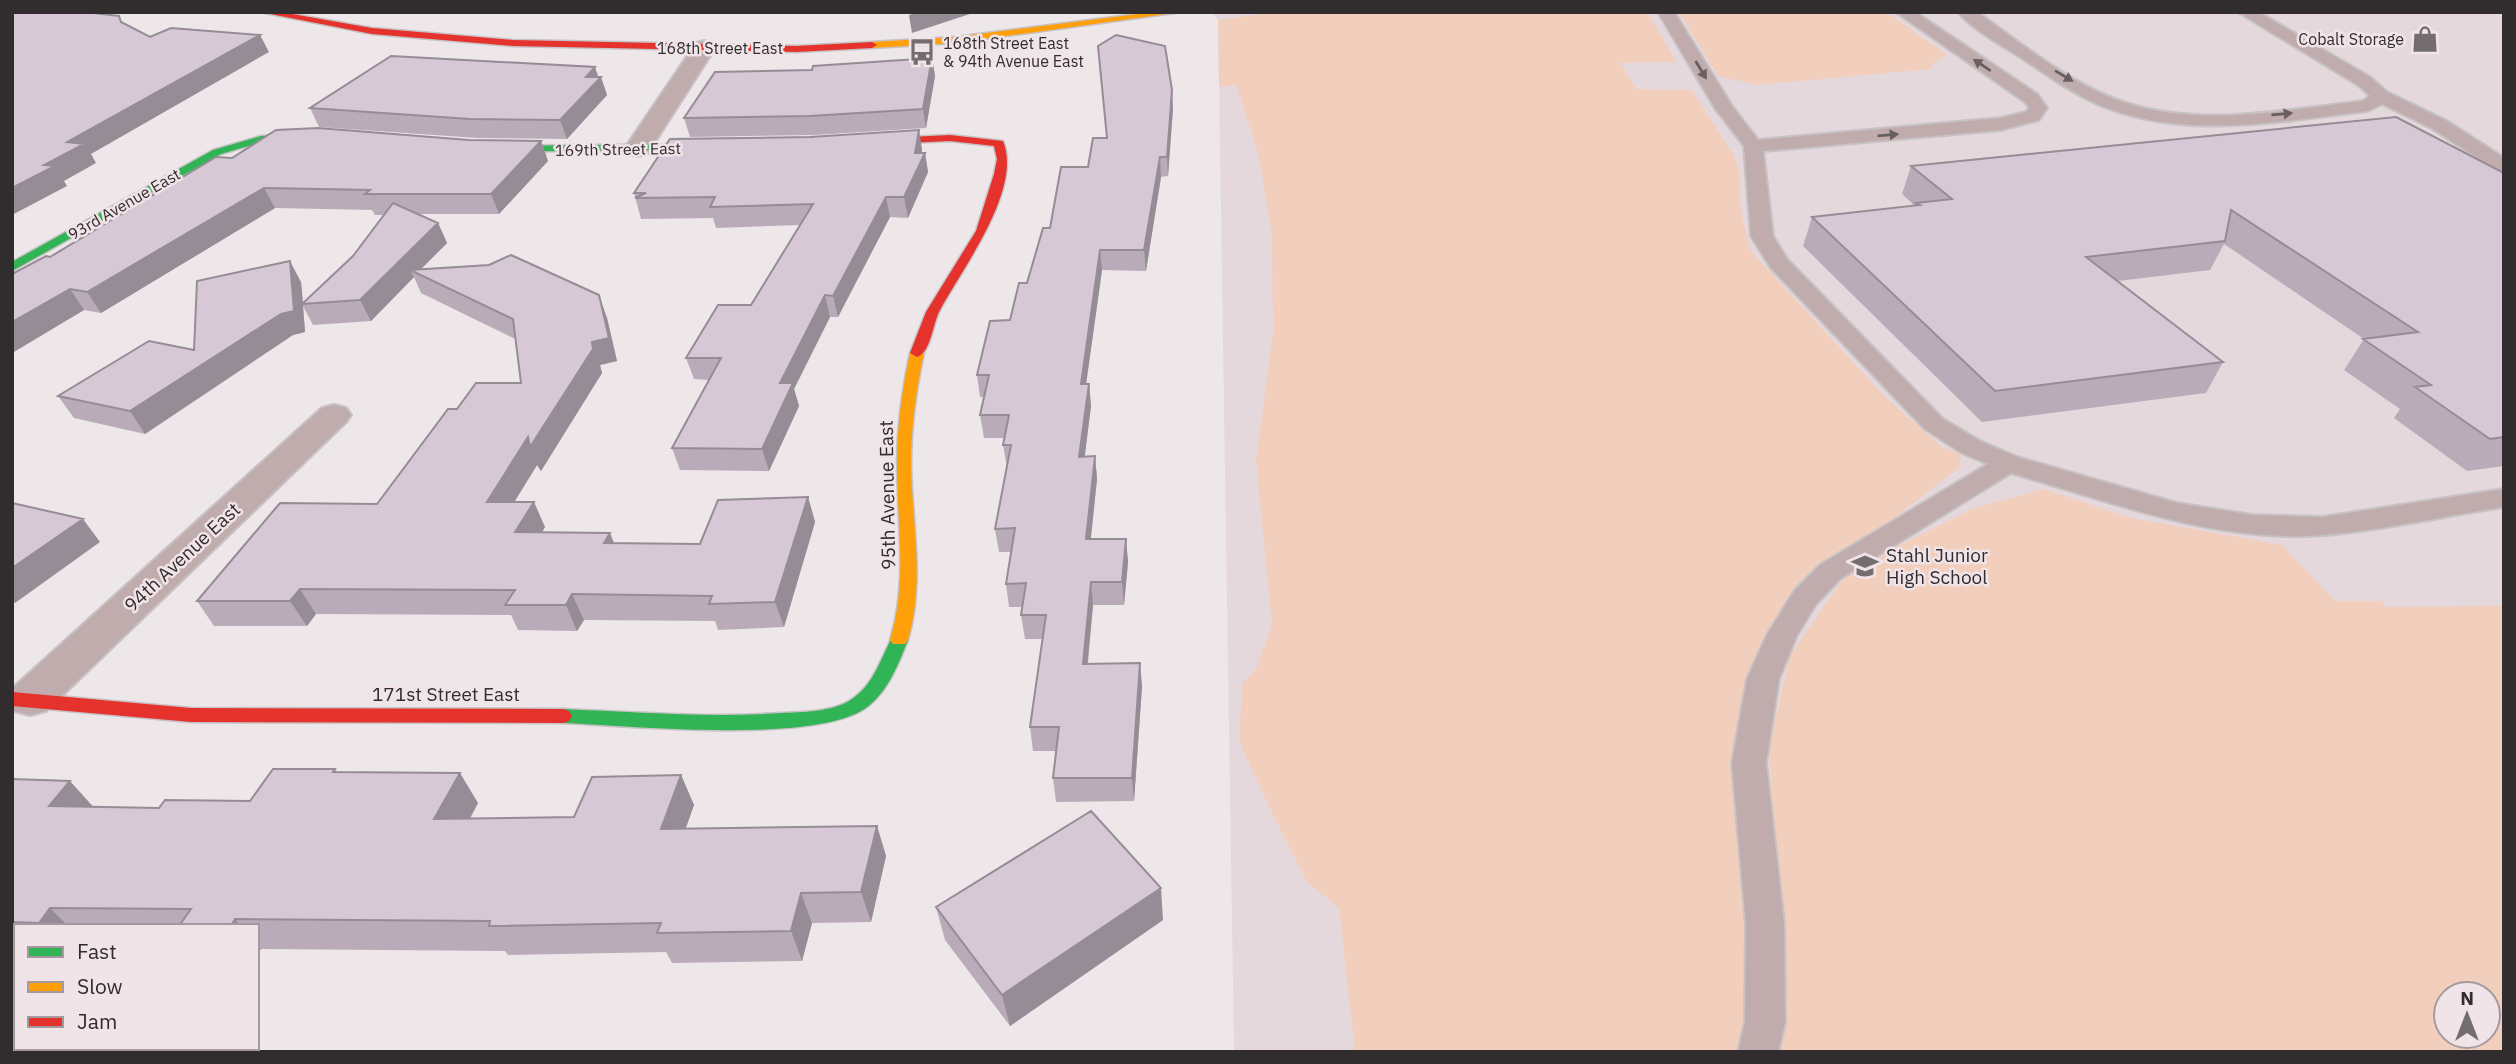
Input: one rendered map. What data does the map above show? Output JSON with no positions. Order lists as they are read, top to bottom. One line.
{"streets":{"street":["168th Street East","169th Street East","93rd Avenue East","95th Avenue East","94th Avenue East","171st Street East"]},"crossings":[["95th Avenue East","171st Street East"],["94th Avenue East","171st Street East"]],"places":{"shop":["Cobalt Storage"],"bus stop":["168th Street East & 94th Avenue East"],"school or university":["Stahl Junior High School"]},"legend":["Fast","Slow","Jam"],"north":"top"}
